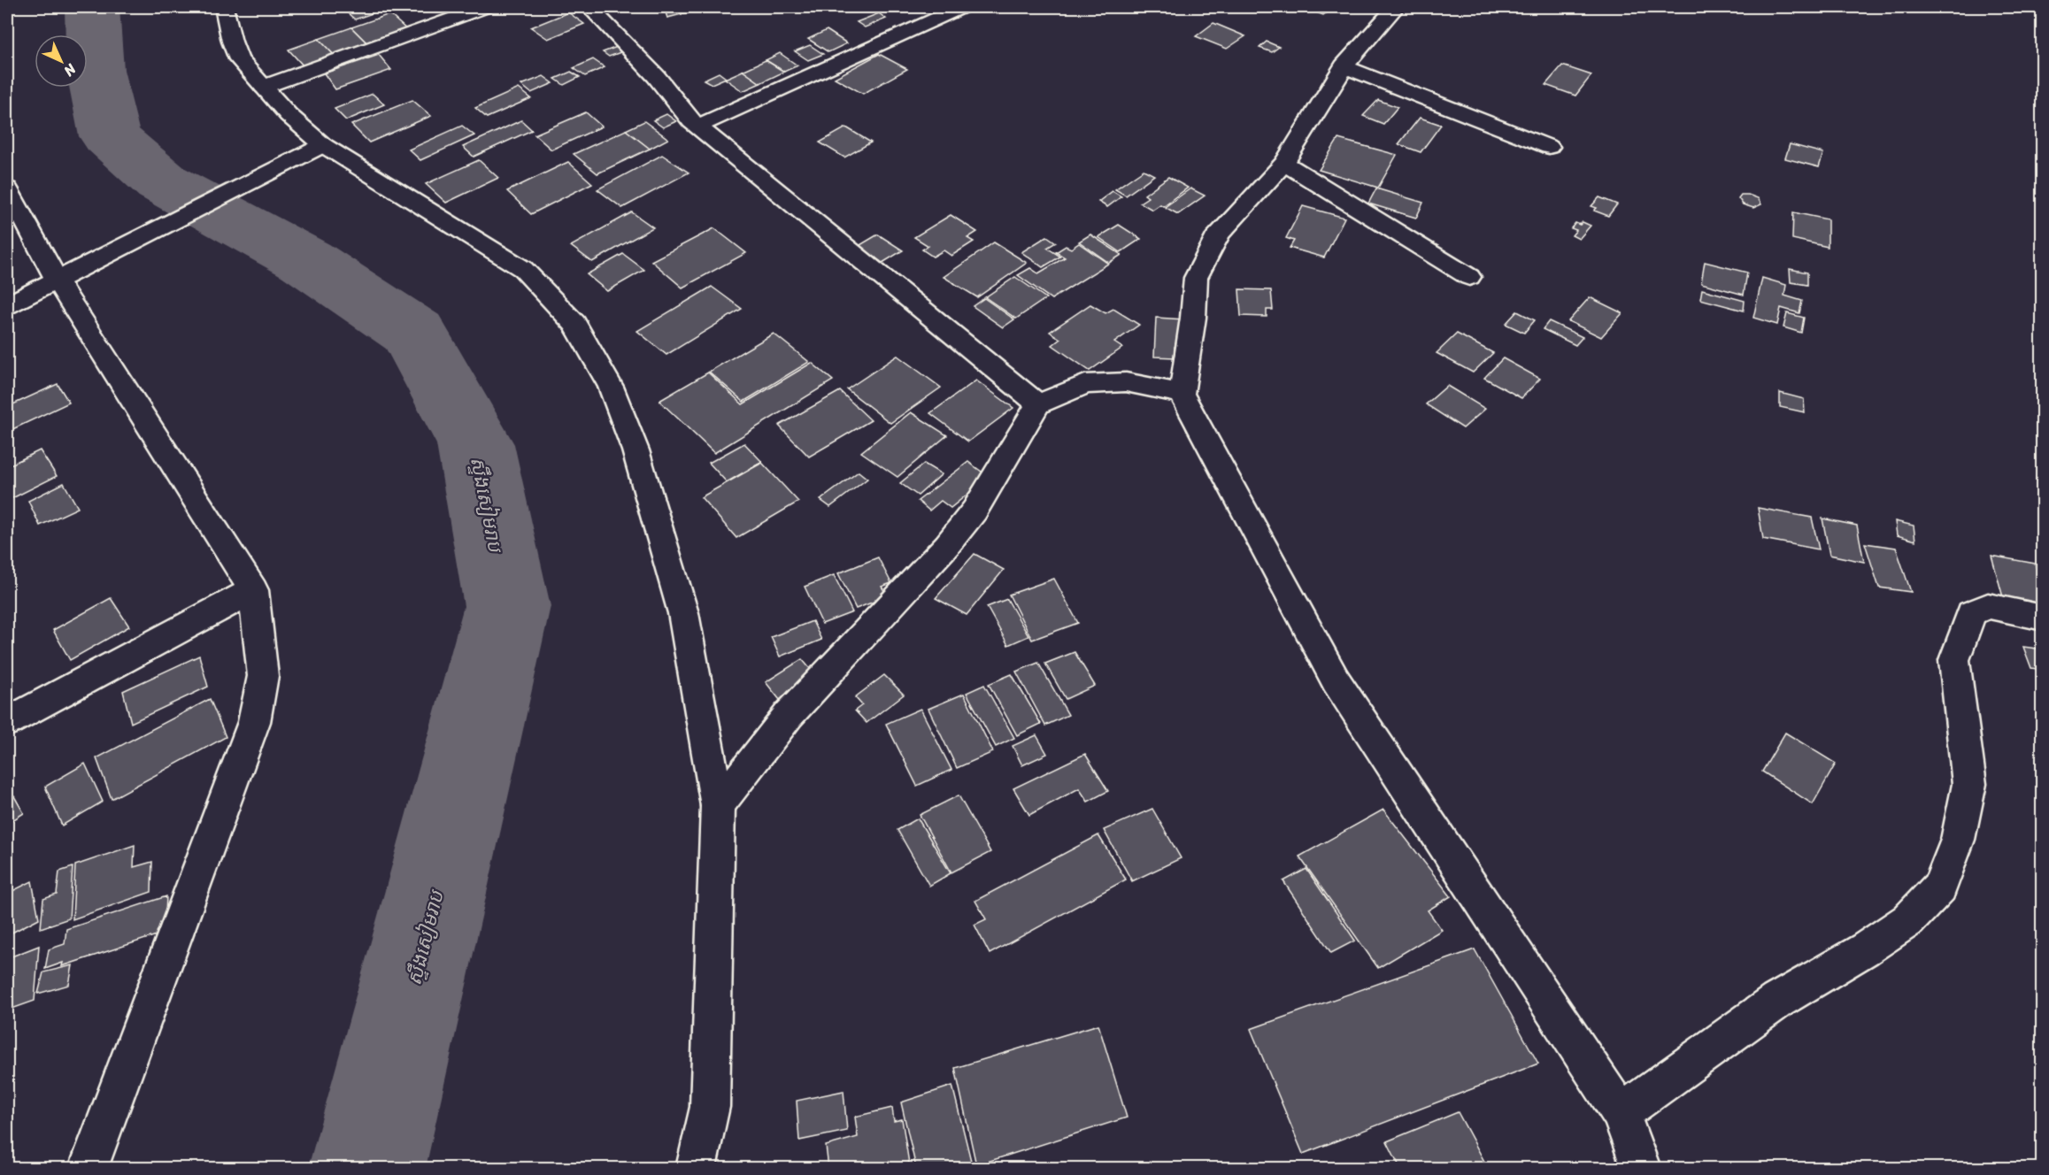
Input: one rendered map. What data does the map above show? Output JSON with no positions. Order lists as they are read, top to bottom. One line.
{"water":["ស្ទឹងសៀមរាប"],"north":"bottom right"}
